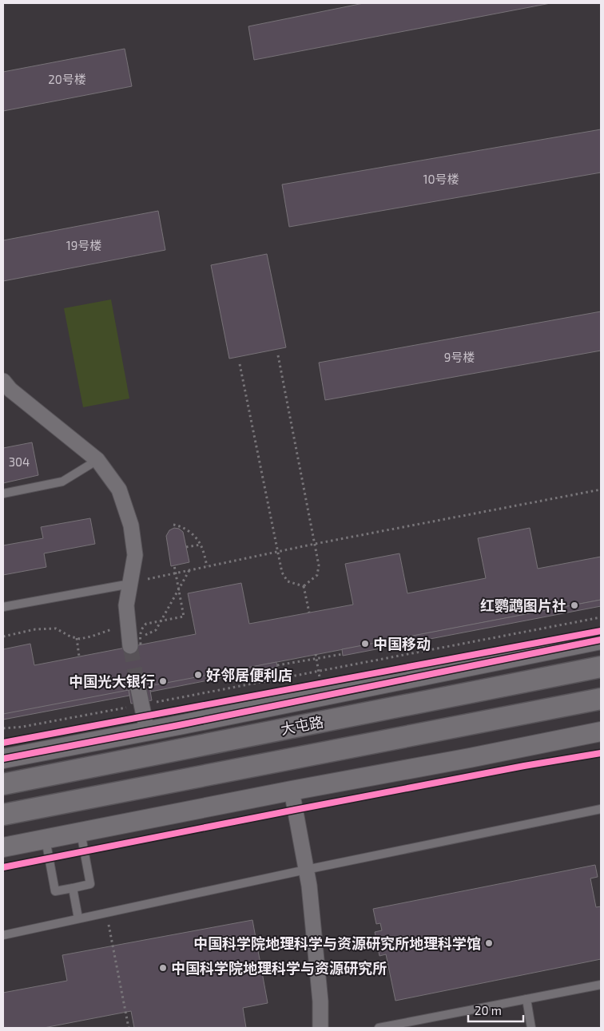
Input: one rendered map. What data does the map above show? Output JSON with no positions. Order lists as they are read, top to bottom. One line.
{"streets":{"main road":["大屯路"]},"places":["红鹦鹉图片社","中国移动","好邻居便利店","中国光大银行","中国科学院地理科学与资源研究所地理科学馆","中国科学院地理科学与资源研究所"],"house_numbers":["20号楼","10号楼","19号楼","9号楼","304"],"scale_bar":"20 m"}
